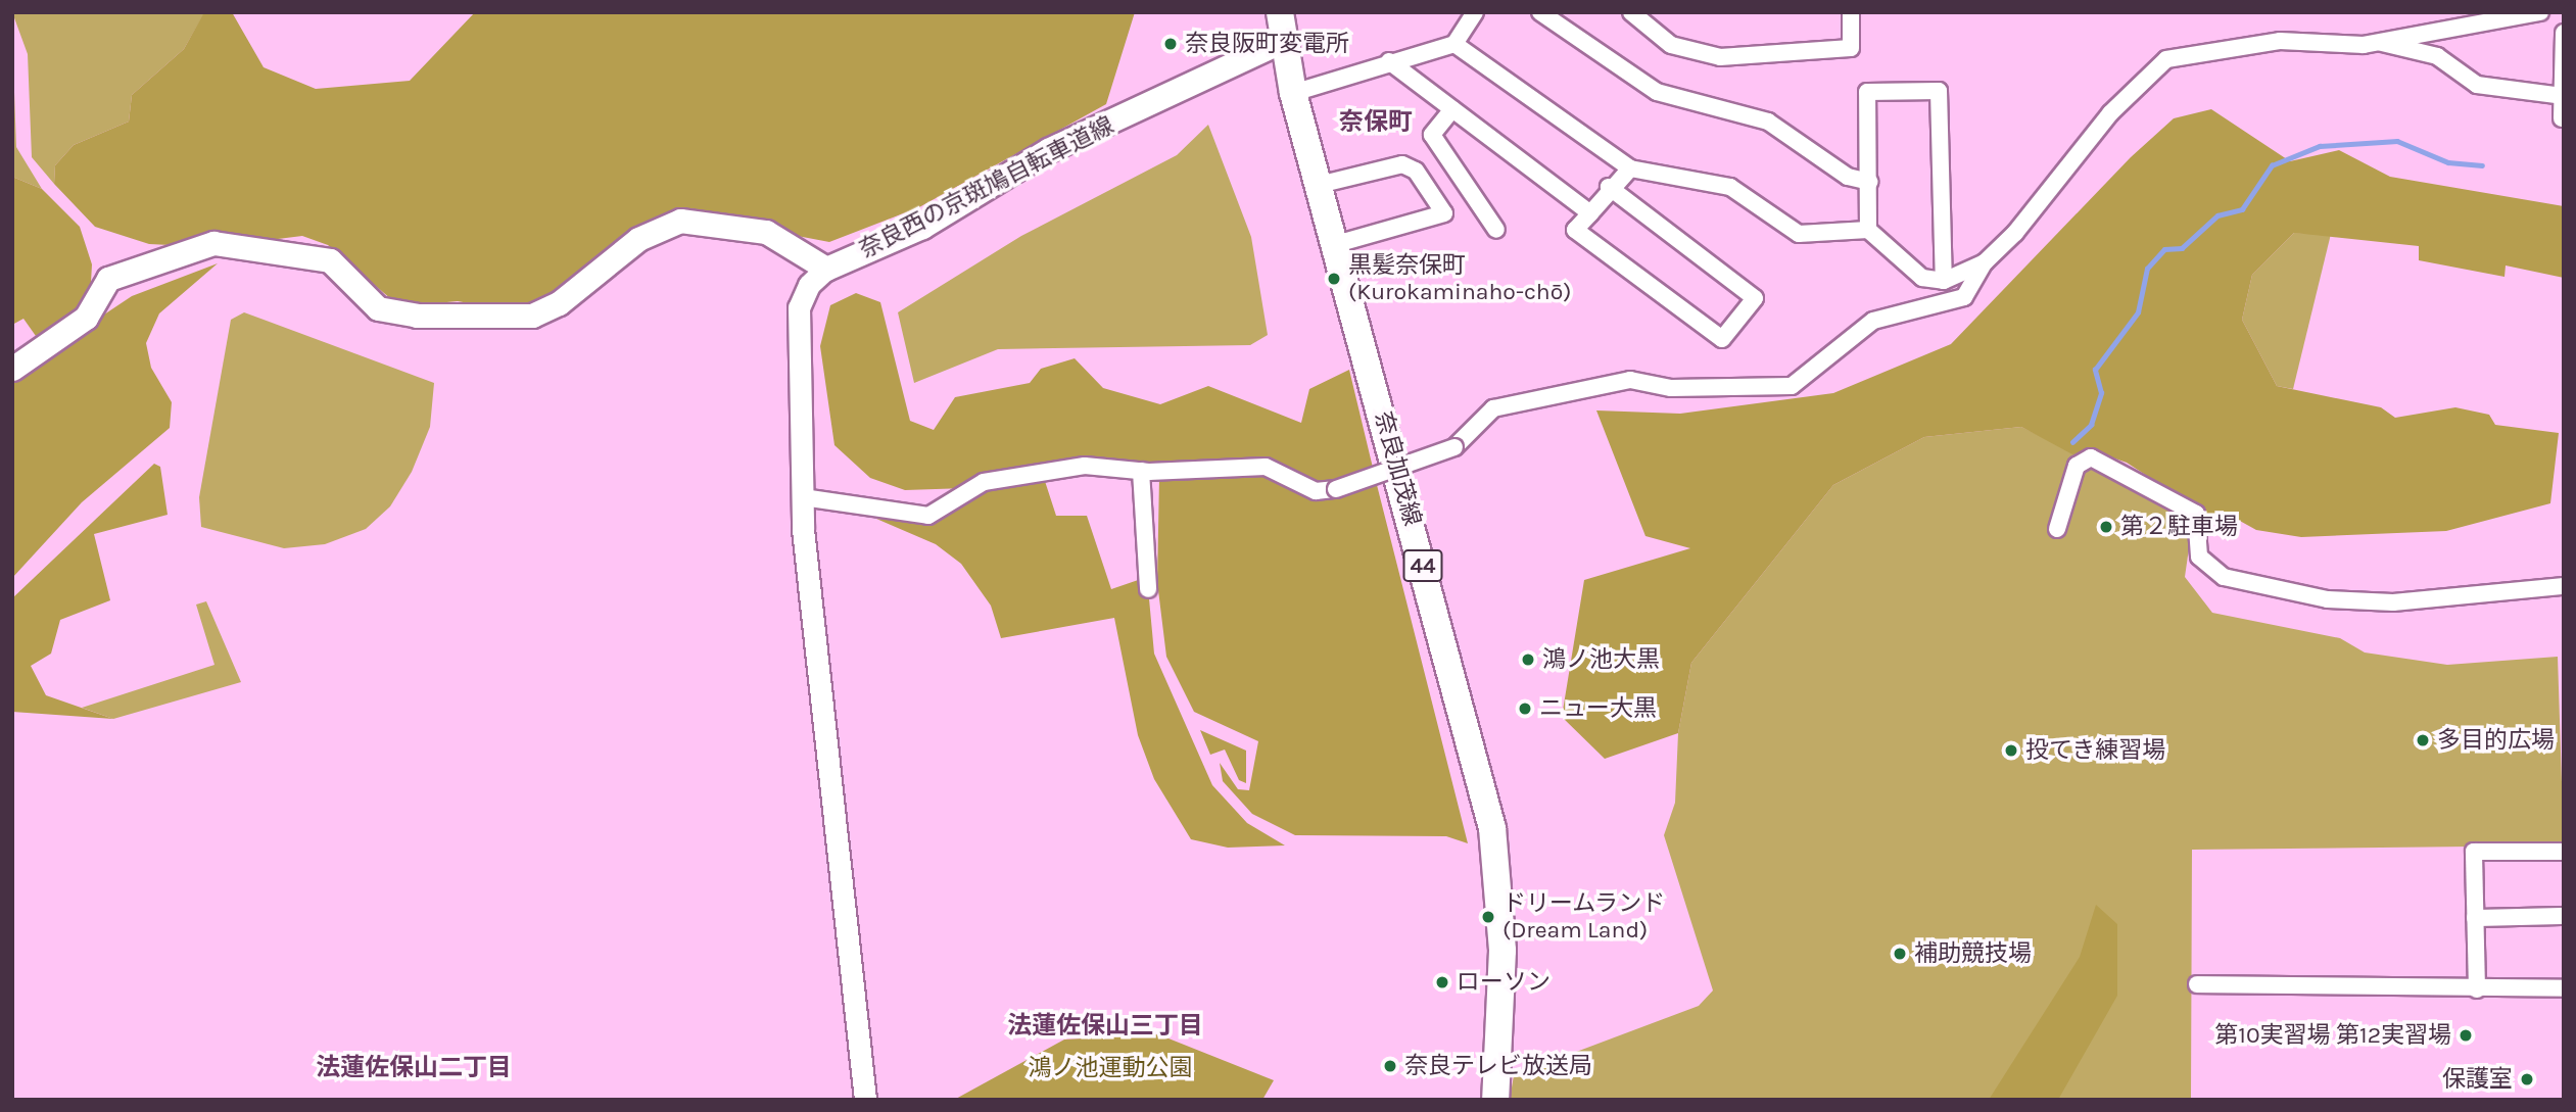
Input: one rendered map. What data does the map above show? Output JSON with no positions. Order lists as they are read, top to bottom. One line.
{"streets":{"main road":["奈良西の京斑鳩自転車道線","奈良加茂線","44"]},"crossings":[["奈良西の京斑鳩自転車道線","奈良加茂線"]],"districts":["奈保町","法蓮佐保山三丁目","法蓮佐保山二丁目"],"parks":["鴻ノ池運動公園"],"places":["奈良阪町変電所","黒髪奈保町 (Kurokaminaho-chō)","第２駐車場","鴻ノ池大黒","ニュー大黒","多目的広場","投てき練習場","ドリームランド (Dream Land)","補助競技場","ローソン","第10実習場 第12実習場","奈良テレビ放送局","保護室"]}
